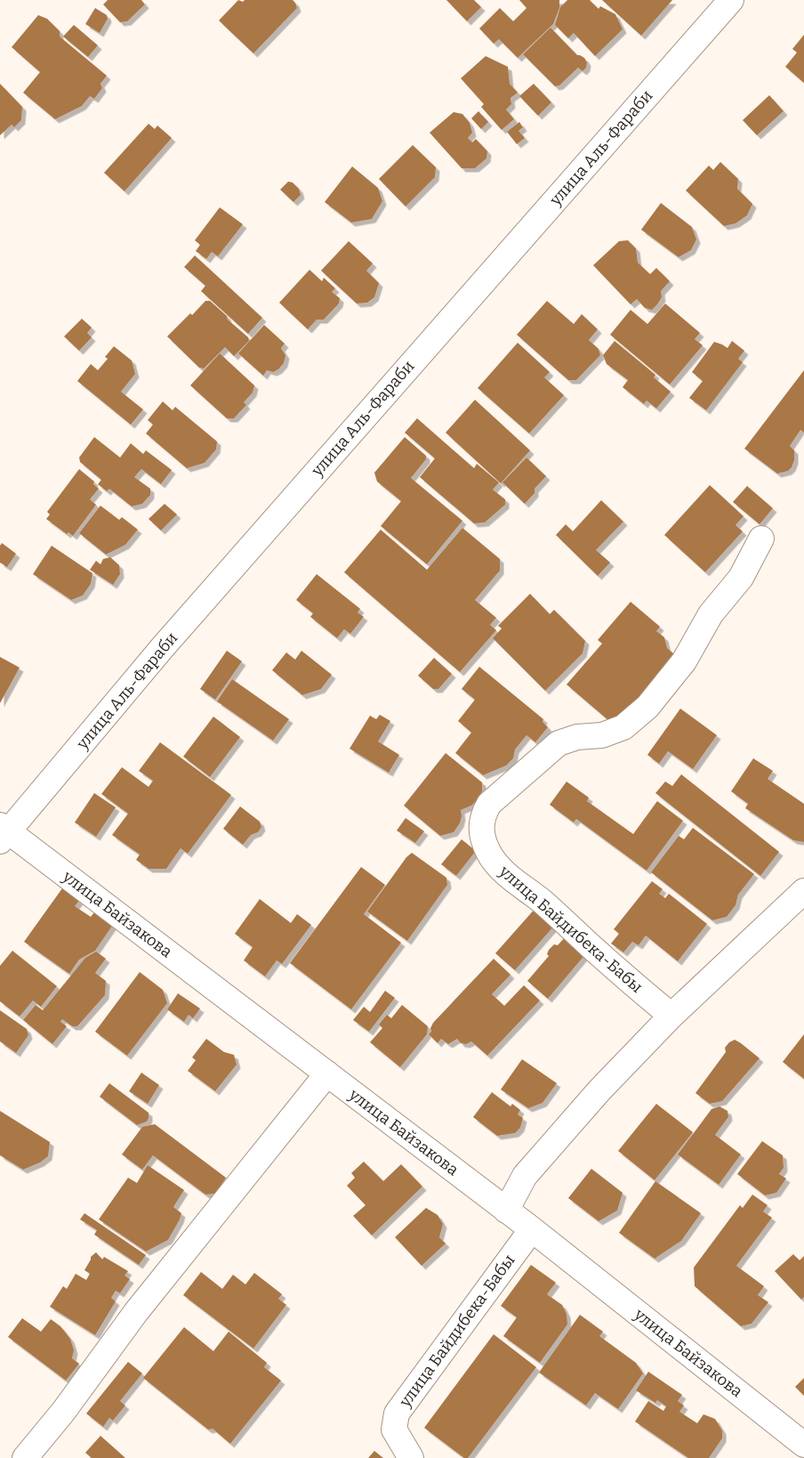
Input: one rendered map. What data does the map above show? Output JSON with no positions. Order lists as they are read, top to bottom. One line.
{"streets":{"street":["улица Аль-Фараби","улица Байзакова","улица Байдибека-Бабы"]},"crossings":[["улица Аль-Фараби","улица Байзакова"],["улица Байзакова","улица Байдибека-Бабы"]]}
